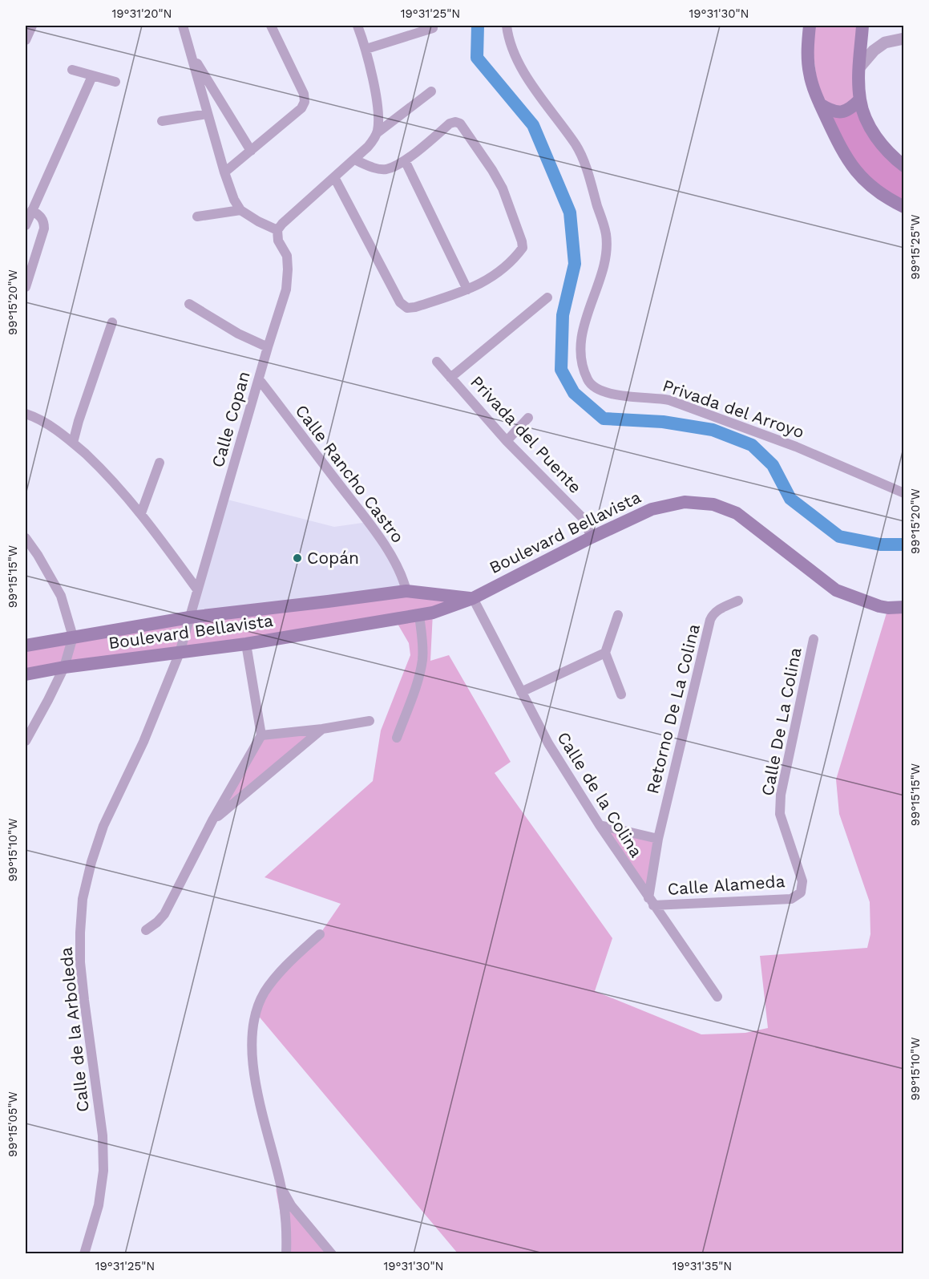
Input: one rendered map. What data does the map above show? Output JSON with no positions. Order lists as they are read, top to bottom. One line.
{"streets":{"main road":["Boulevard Bellavista"],"street":["Privada del Arroyo","Calle Copan","Privada del Puente","Calle Rancho Castro","Retorno De La Colina","Calle De La Colina","Calle de la Colina","Calle Alameda","Calle de la Arboleda"]},"crossings":[["Calle Copan","Calle Rancho Castro"],["Calle Copan","Boulevard Bellavista"],["Calle Copan","Calle de la Arboleda"],["Privada del Puente","Boulevard Bellavista"],["Calle Rancho Castro","Boulevard Bellavista"],["Boulevard Bellavista","Calle de la Colina"],["Boulevard Bellavista","Calle de la Arboleda"],["Retorno De La Colina","Calle de la Colina"],["Retorno De La Colina","Calle Alameda"],["Calle De La Colina","Calle Alameda"],["Calle de la Colina","Calle Alameda"]],"places":["Copán"],"coordinates":["19°31'20\"N","19°31'25\"N","19°31'30\"N","99°15'25\"W","99°15'20\"W","99°15'15\"W","99°15'10\"W","99°15'05\"W","19°31'35\"N"]}
